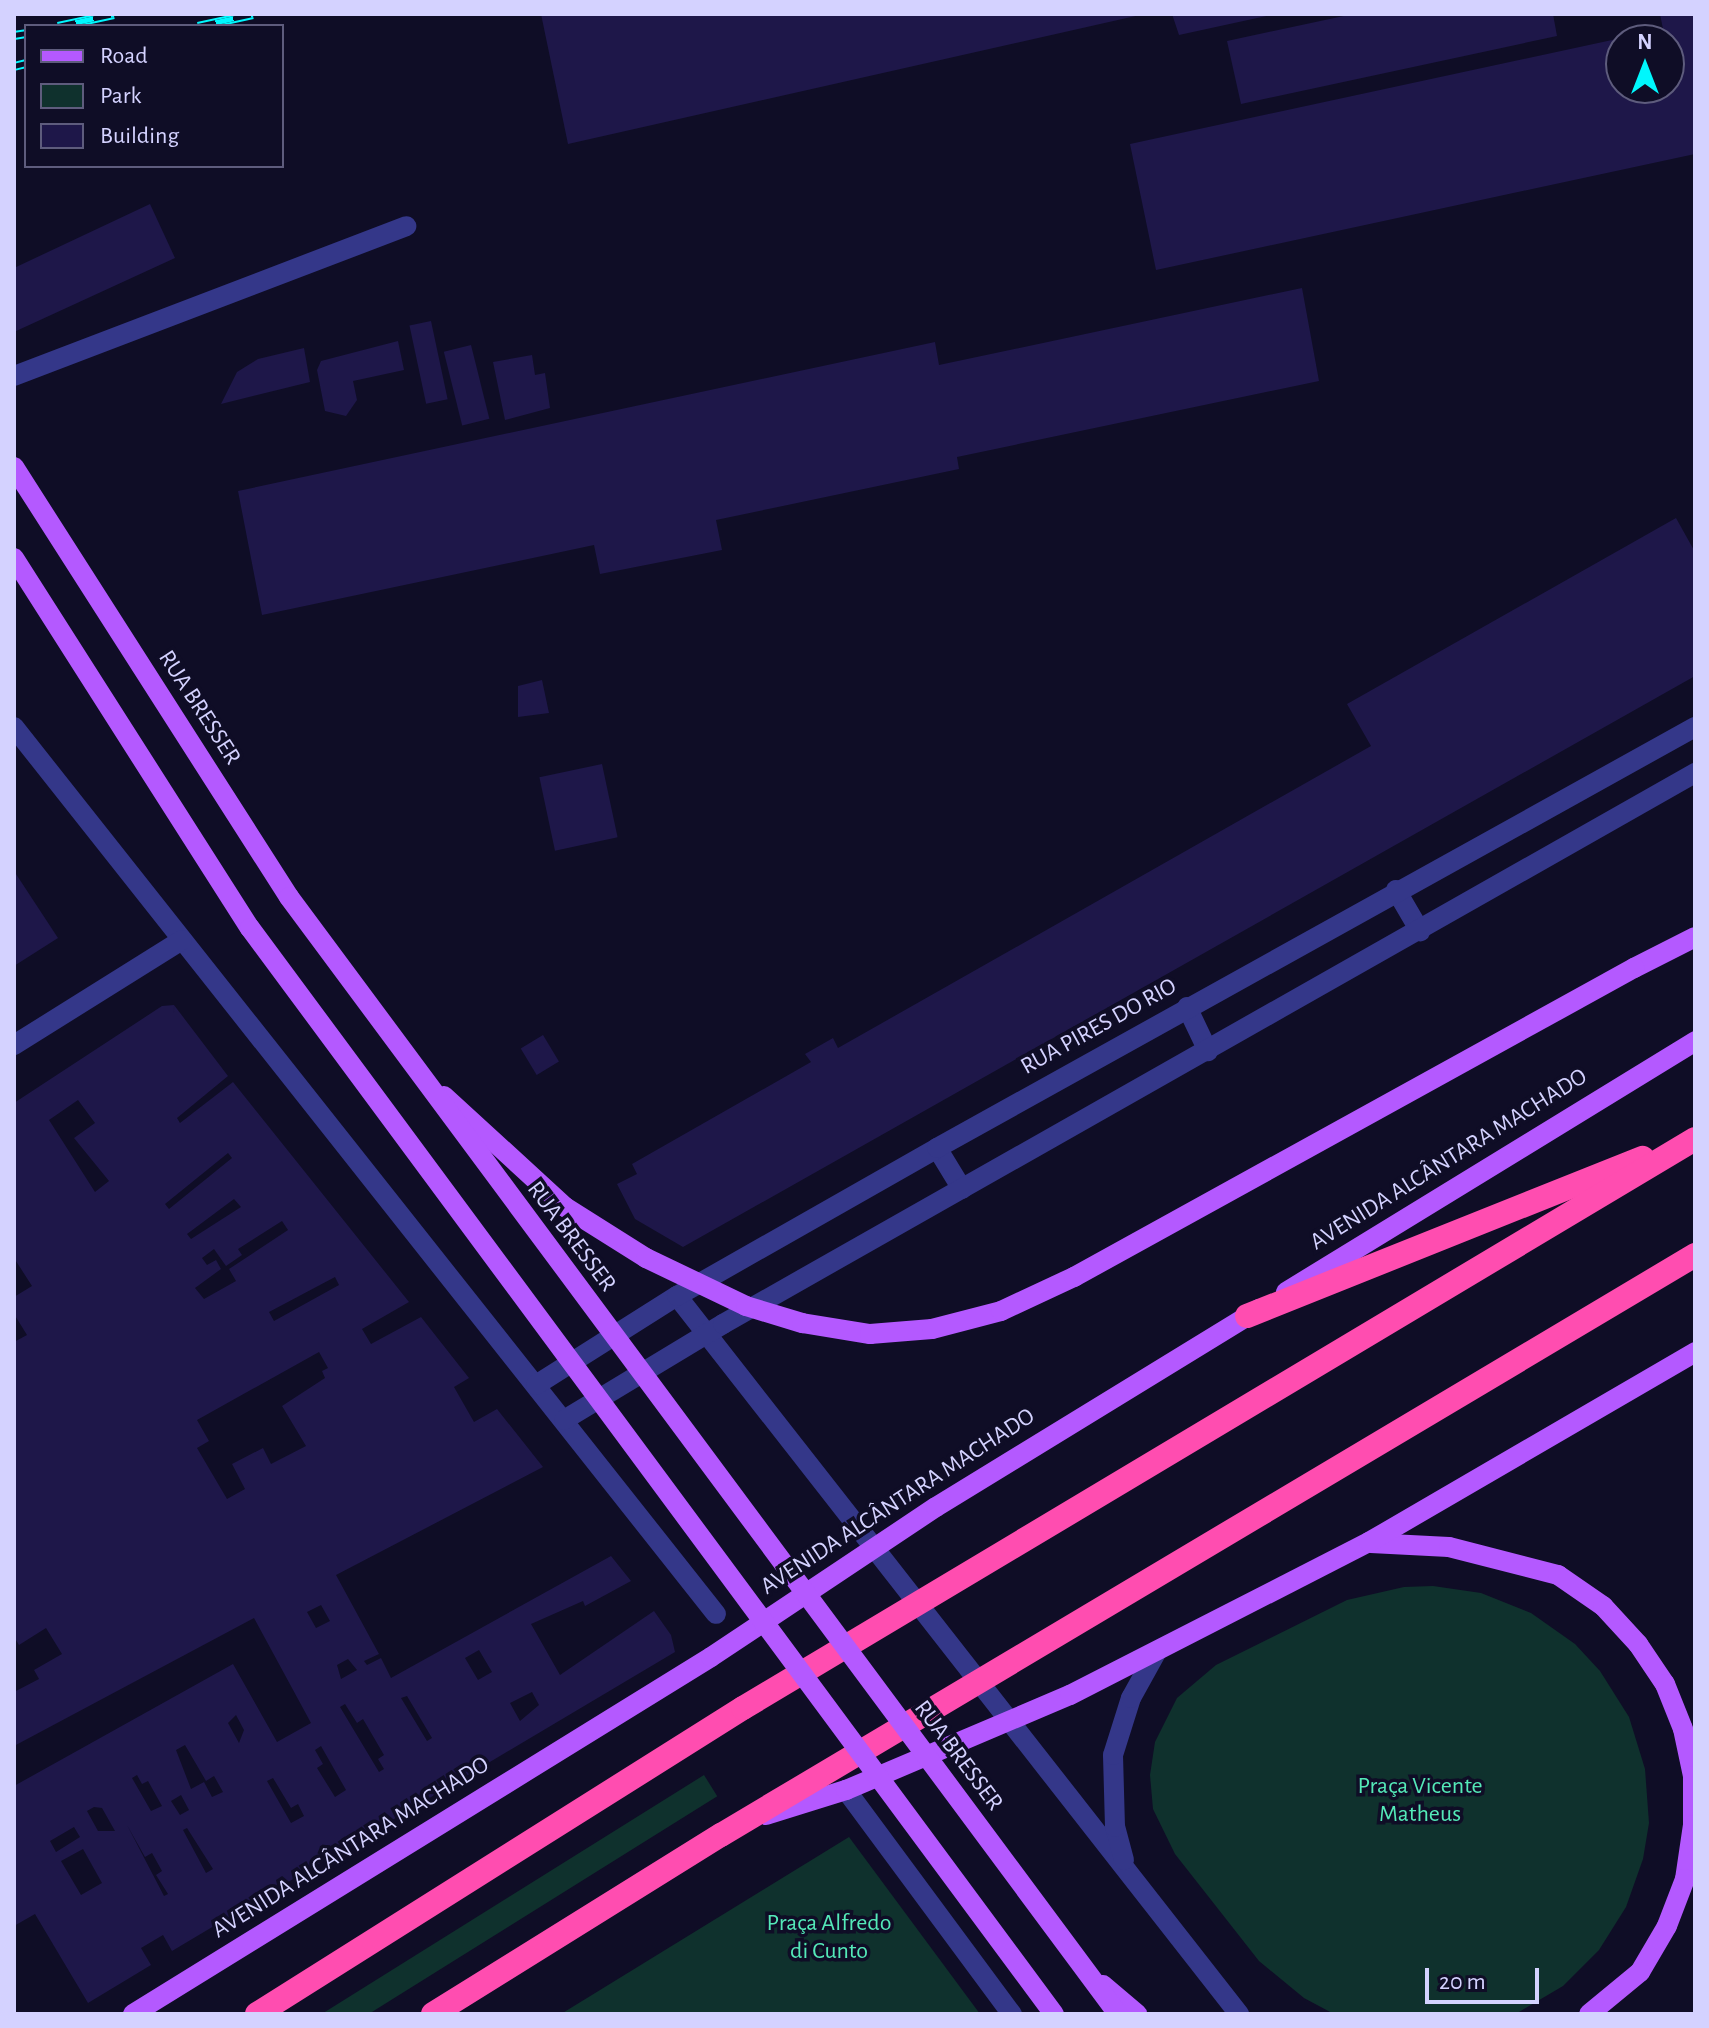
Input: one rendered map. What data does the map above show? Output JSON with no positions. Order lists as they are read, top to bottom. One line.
{"streets":{"main road":["RUA BRESSER","AVENIDA ALCÂNTARA MACHADO"],"street":["RUA PIRES DO RIO"]},"parks":["Praça Vicente Matheus","Praça Alfredo di Cunto"],"legend":["Road","Park","Building"],"scale_bar":"20 m","north":"top"}
